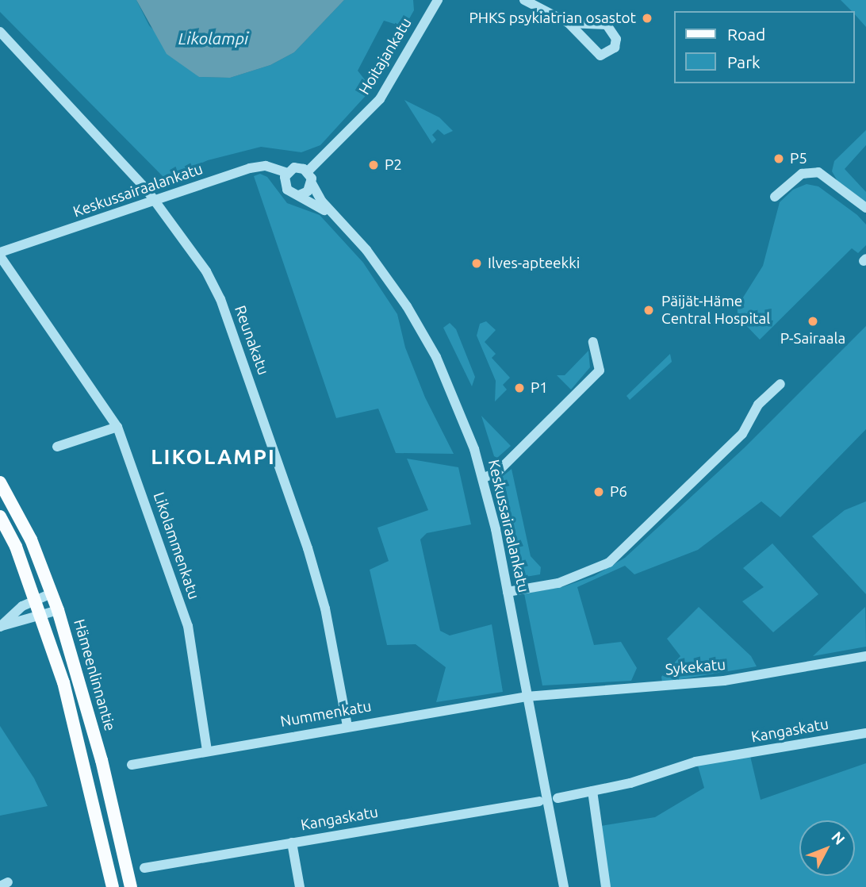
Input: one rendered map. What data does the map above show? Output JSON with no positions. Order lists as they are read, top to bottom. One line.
{"streets":{"main road":["Hämeenlinnantie"],"street":["Hoitajankatu","Keskussairaalankatu","Reunakatu","Likolammenkatu","Sykekatu","Nummenkatu","Kangaskatu"]},"crossings":[["Hoitajankatu","Keskussairaalankatu"],["Keskussairaalankatu","Reunakatu"],["Keskussairaalankatu","Likolammenkatu"],["Keskussairaalankatu","Sykekatu"],["Keskussairaalankatu","Nummenkatu"],["Reunakatu","Nummenkatu"],["Likolammenkatu","Nummenkatu"],["Sykekatu","Nummenkatu"]],"districts":["LIKOLAMPI"],"water":["Likolampi"],"places":["PHKS psykiatrian osastot","P5","P2","Ilves-apteekki","Päijät-Häme Central Hospital","P-Sairaala","P1","P6"],"legend":["Road","Park"],"north":"top right"}
